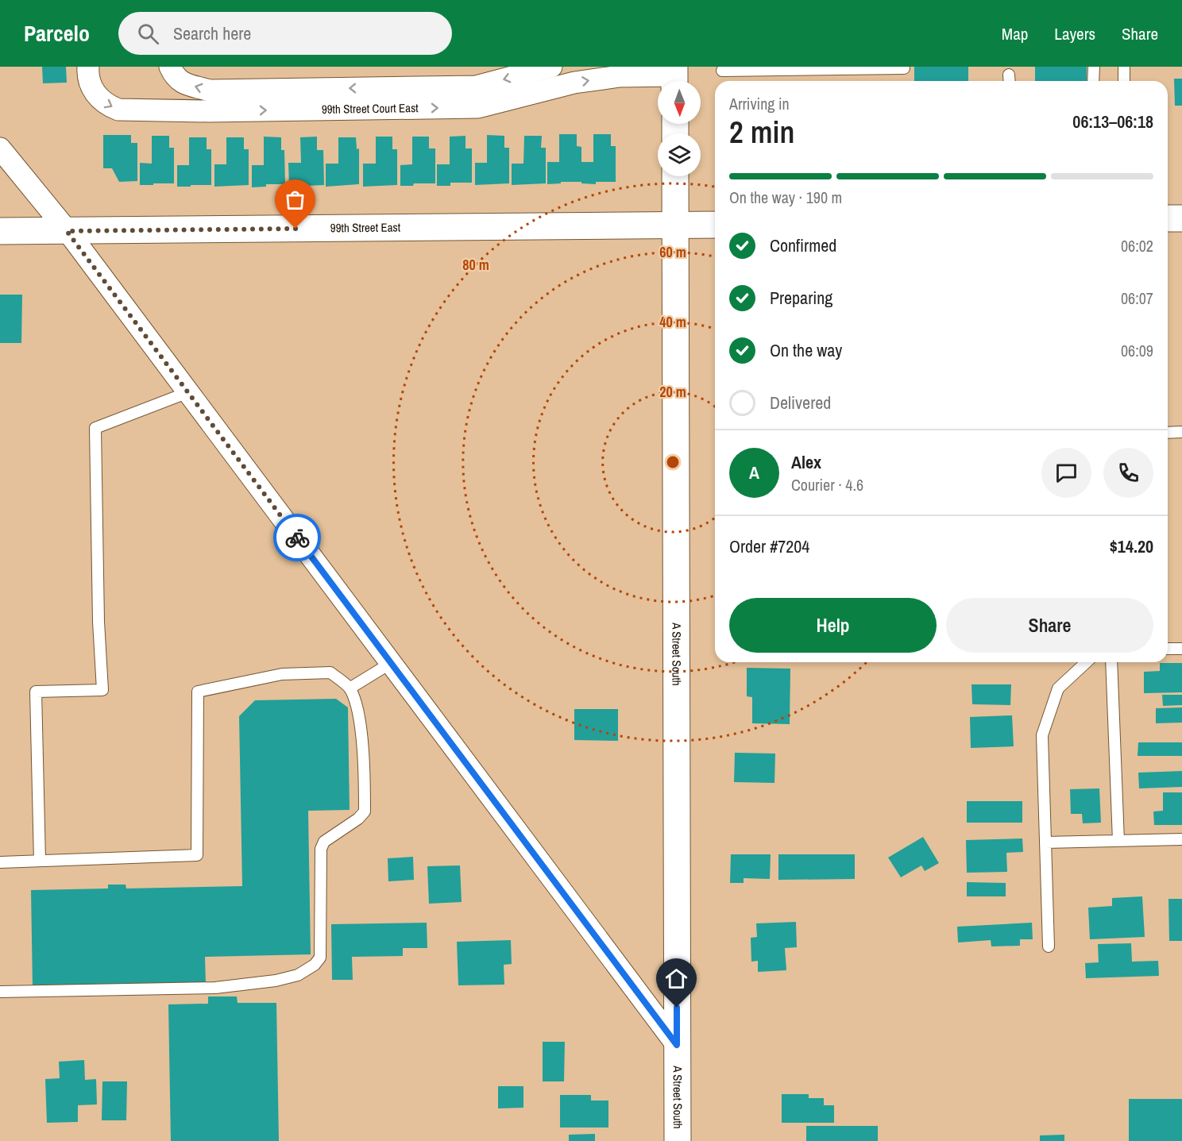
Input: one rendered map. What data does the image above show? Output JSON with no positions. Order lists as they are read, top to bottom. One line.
{"streets":{"street":["99th Street Court East","99th Street East","A Street South"]},"crossings":[["99th Street East","A Street South"]],"north":"bottom","page":{"header":"Parcelo","search":"Search here","nav":["Map","Layers","Share"],"heading":["2 min","Arriving in","06:13–06:18"],"panel":["Alex","Courier · 4.6","Order #7204","$14.20"],"bar":"On the way · 190 m","list":[["Confirmed","06:02"],["Preparing","06:07"],["On the way","06:09"],"Delivered"],"round":"A","buttons":["Help","Share"]},"rings":["60 m","80 m","40 m","20 m"]}
